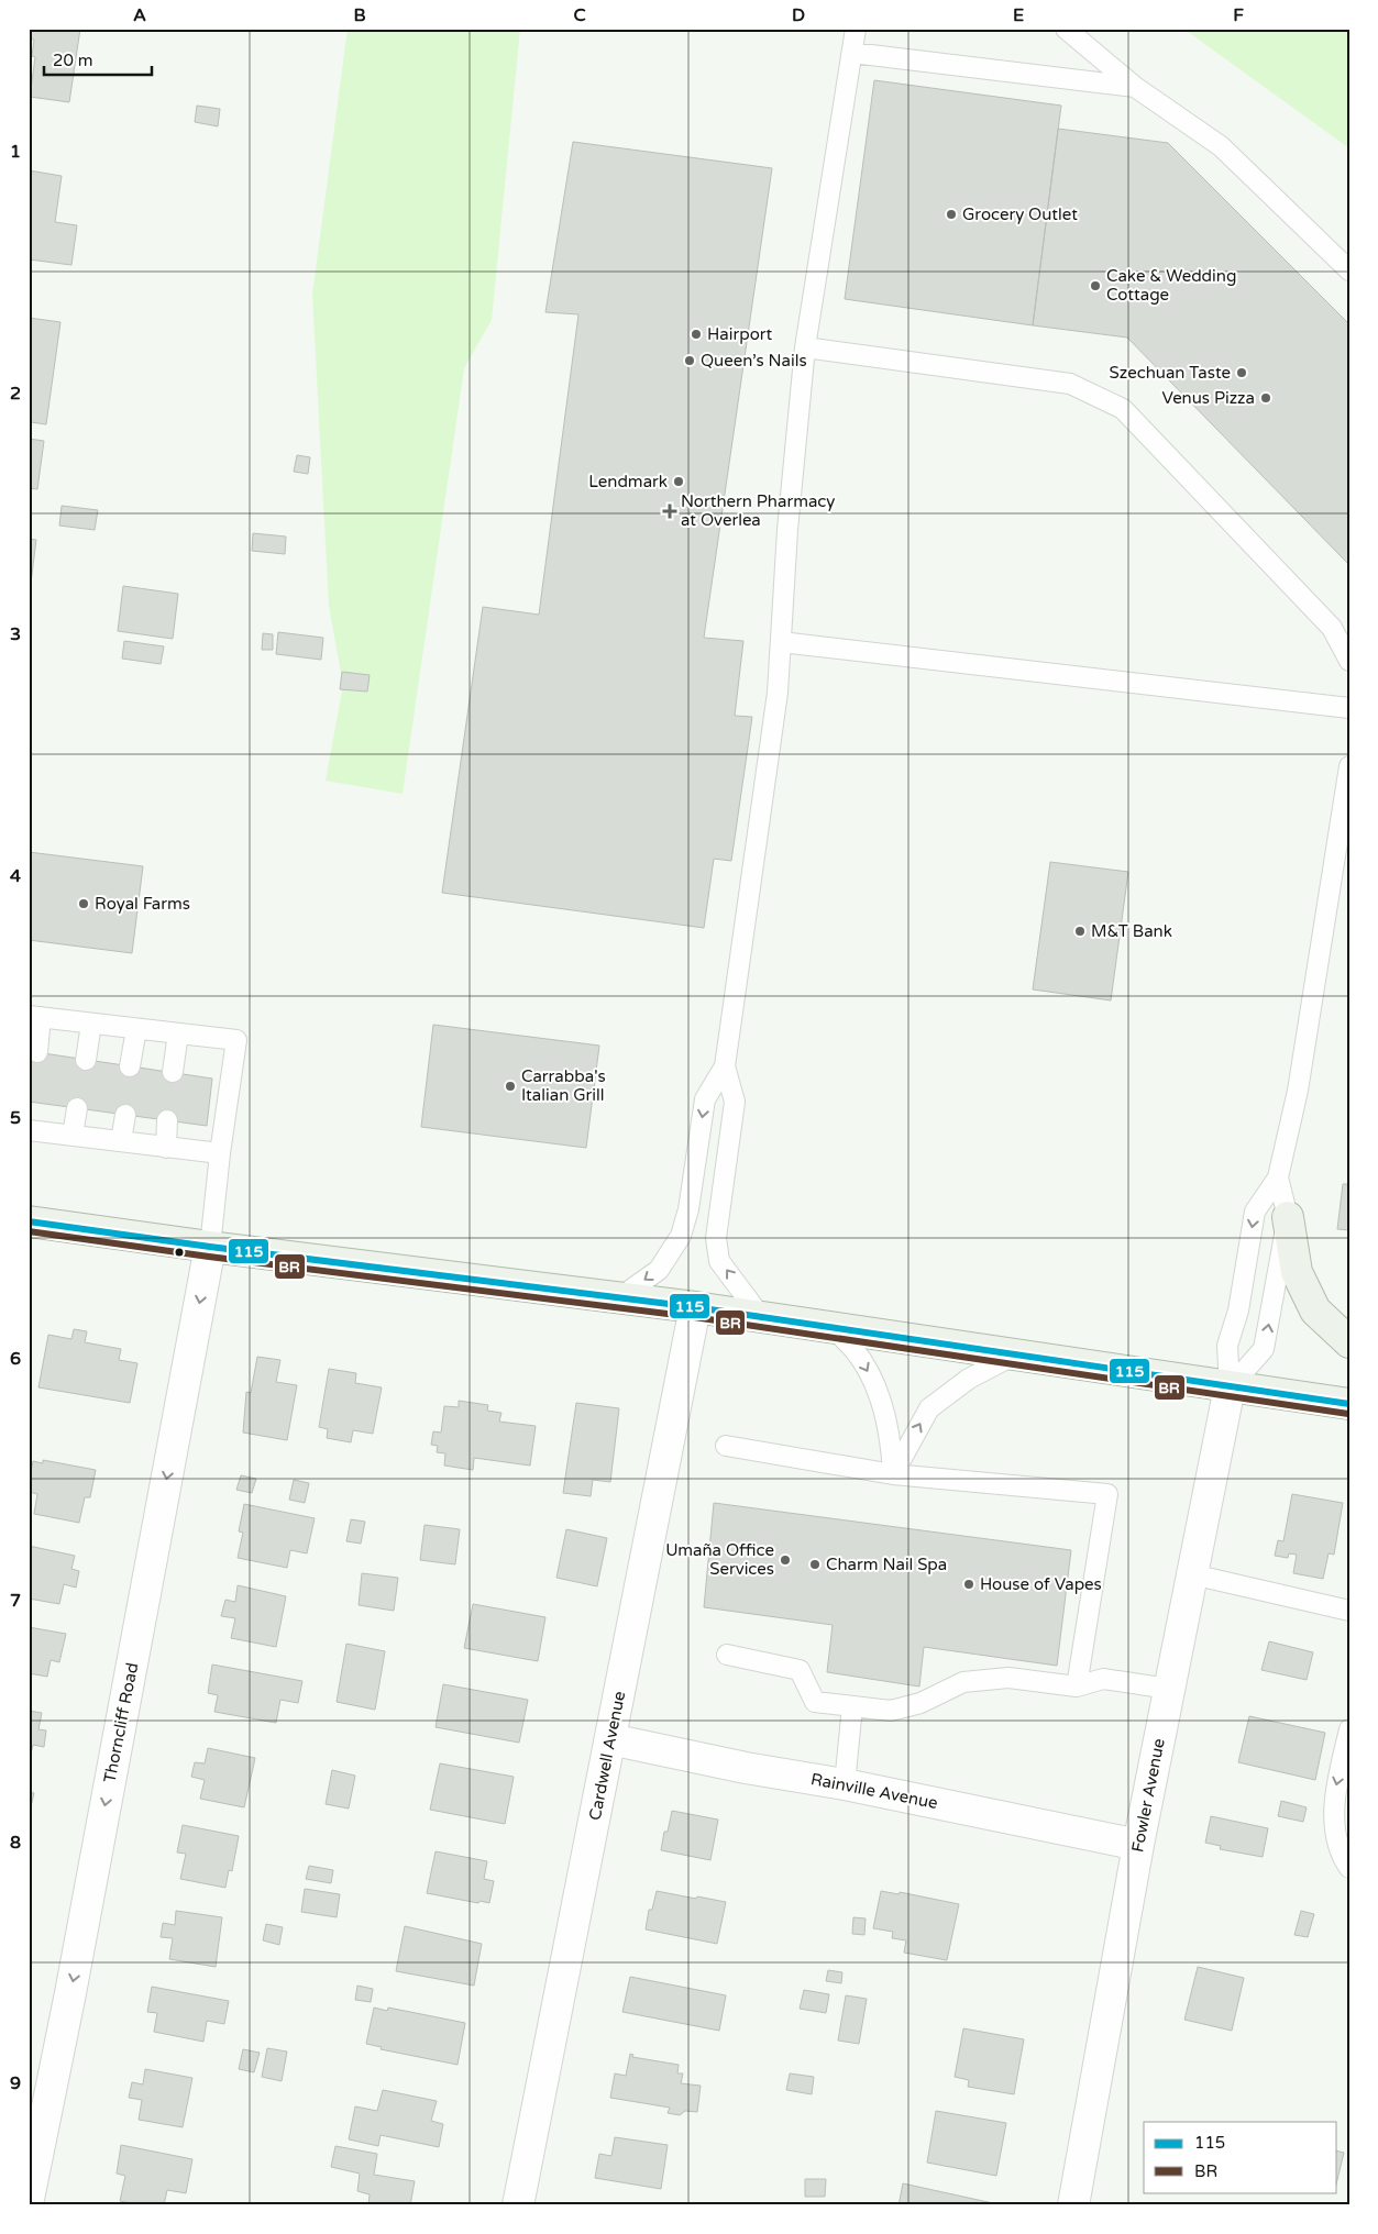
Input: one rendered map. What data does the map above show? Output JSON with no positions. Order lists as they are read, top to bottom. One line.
{"streets":{"street":["Thorncliff Road","Cardwell Avenue","Rainville Avenue","Fowler Avenue"]},"crossings":[["Cardwell Avenue","Rainville Avenue"],["Rainville Avenue","Fowler Avenue"]],"one_way":["Thorncliff Road"],"places":{"other":["Grocery Outlet","Cake & Wedding Cottage","Hairport","Queen’s Nails","Szechuan Taste","Venus Pizza","Lendmark","Royal Farms","M&T Bank","Carrabba's Italian Grill","Umaña Office Services","Charm Nail Spa","House of Vapes"],"health":["Northern Pharmacy at Overlea"]},"lines":["transit line 115","transit line BR"],"legend":["115","BR"],"scale_bar":"20 m","grid":{"columns":["A","B","C","D","E","F"],"rows":["1","2","3","4","5","6","7","8","9"]}}
